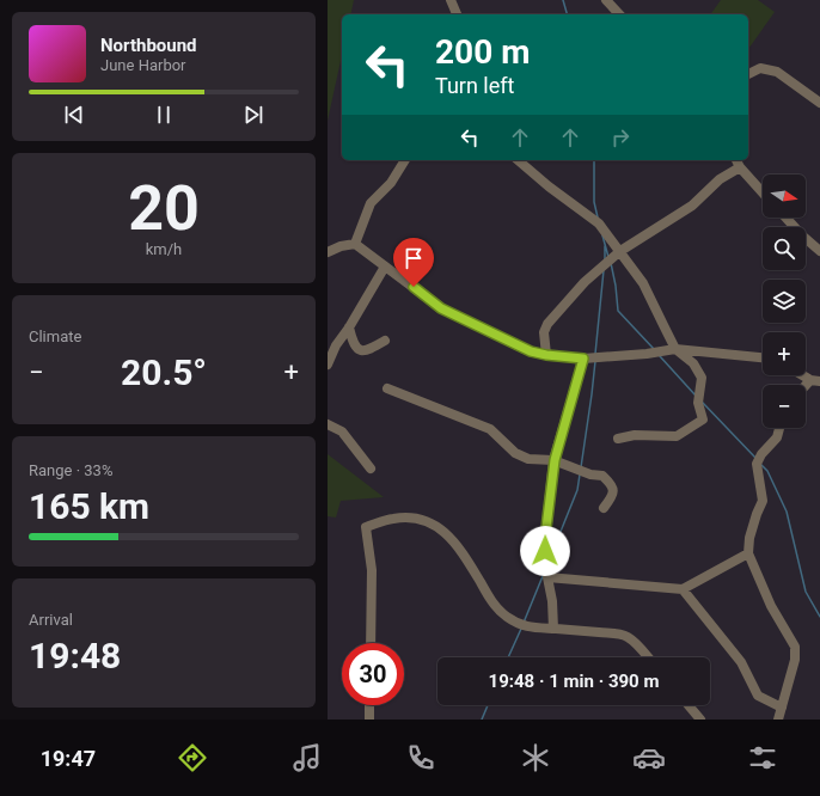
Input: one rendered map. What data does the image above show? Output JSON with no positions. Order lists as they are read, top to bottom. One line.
{"north":"right","page":{"turn":["200 m","Turn left"],"song":["Northbound","June Harbor"],"tile":[["20","km/h"],"Climate",["Range · 33%","165 km"],["Arrival","19:48"]],"map_buttons":["+","−"],"heat":["−","20.5°","+"],"limit":"30","trip":"19:48 · 1 min · 390 m","tabs":"19:47"}}
